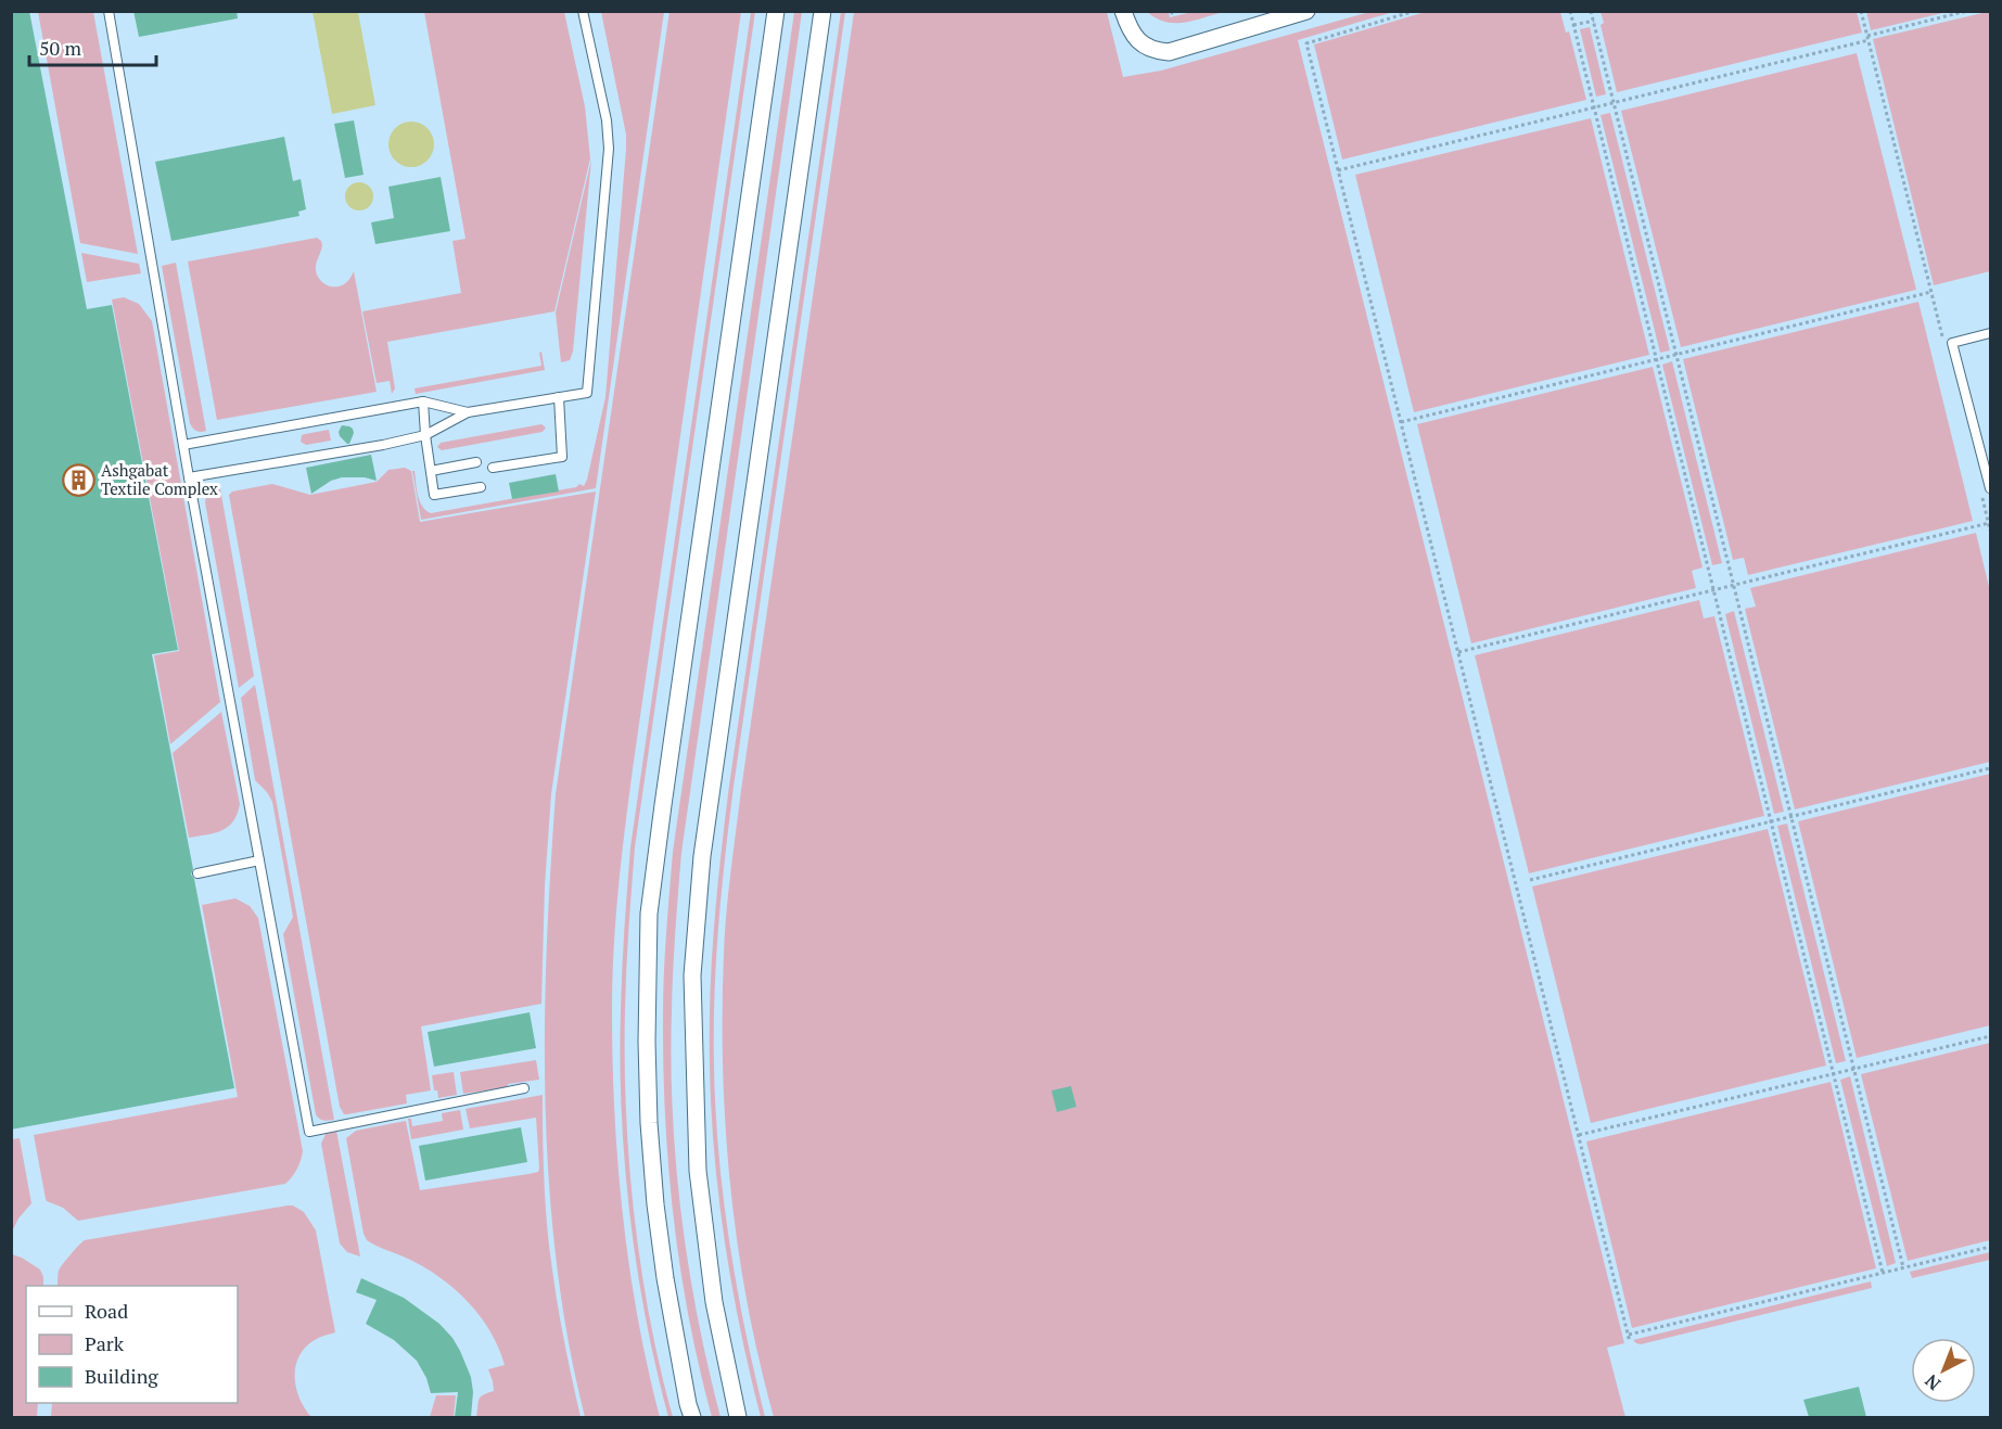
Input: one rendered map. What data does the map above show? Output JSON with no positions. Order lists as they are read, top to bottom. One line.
{"places":{"building":["Ashgabat Textile Complex"]},"legend":["Road","Park","Building"],"scale_bar":"50 m","north":"bottom left"}
